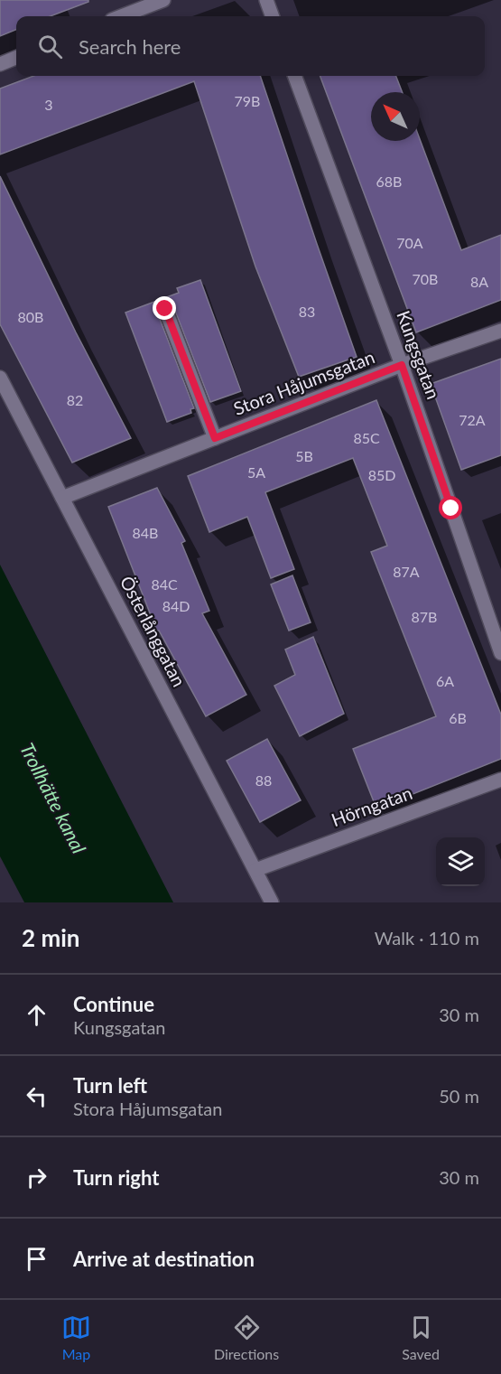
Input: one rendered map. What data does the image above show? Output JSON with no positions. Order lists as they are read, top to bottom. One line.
{"streets":{"street":["Kungsgatan","Stora Håjumsgatan","Österlånggatan","Hörngatan"]},"crossings":[["Kungsgatan","Stora Håjumsgatan"],["Stora Håjumsgatan","Österlånggatan"],["Österlånggatan","Hörngatan"]],"water":["Trollhätte kanal"],"house_numbers":["79B","3","68B","70A","70B","8A","83","80B","82","72A","85C","5B","5A","85D","84B","87A","84C","84D","87B","6A","6B","88"],"north":"top left","page":{"search":"Search here","heading":["2 min","Walk · 110 m"],"list":[["Continue","Kungsgatan","30 m"],["Turn left","Stora Håjumsgatan","50 m"],["Turn right","30 m"],"Arrive at destination"],"nav":["Map","Directions","Saved"]}}
